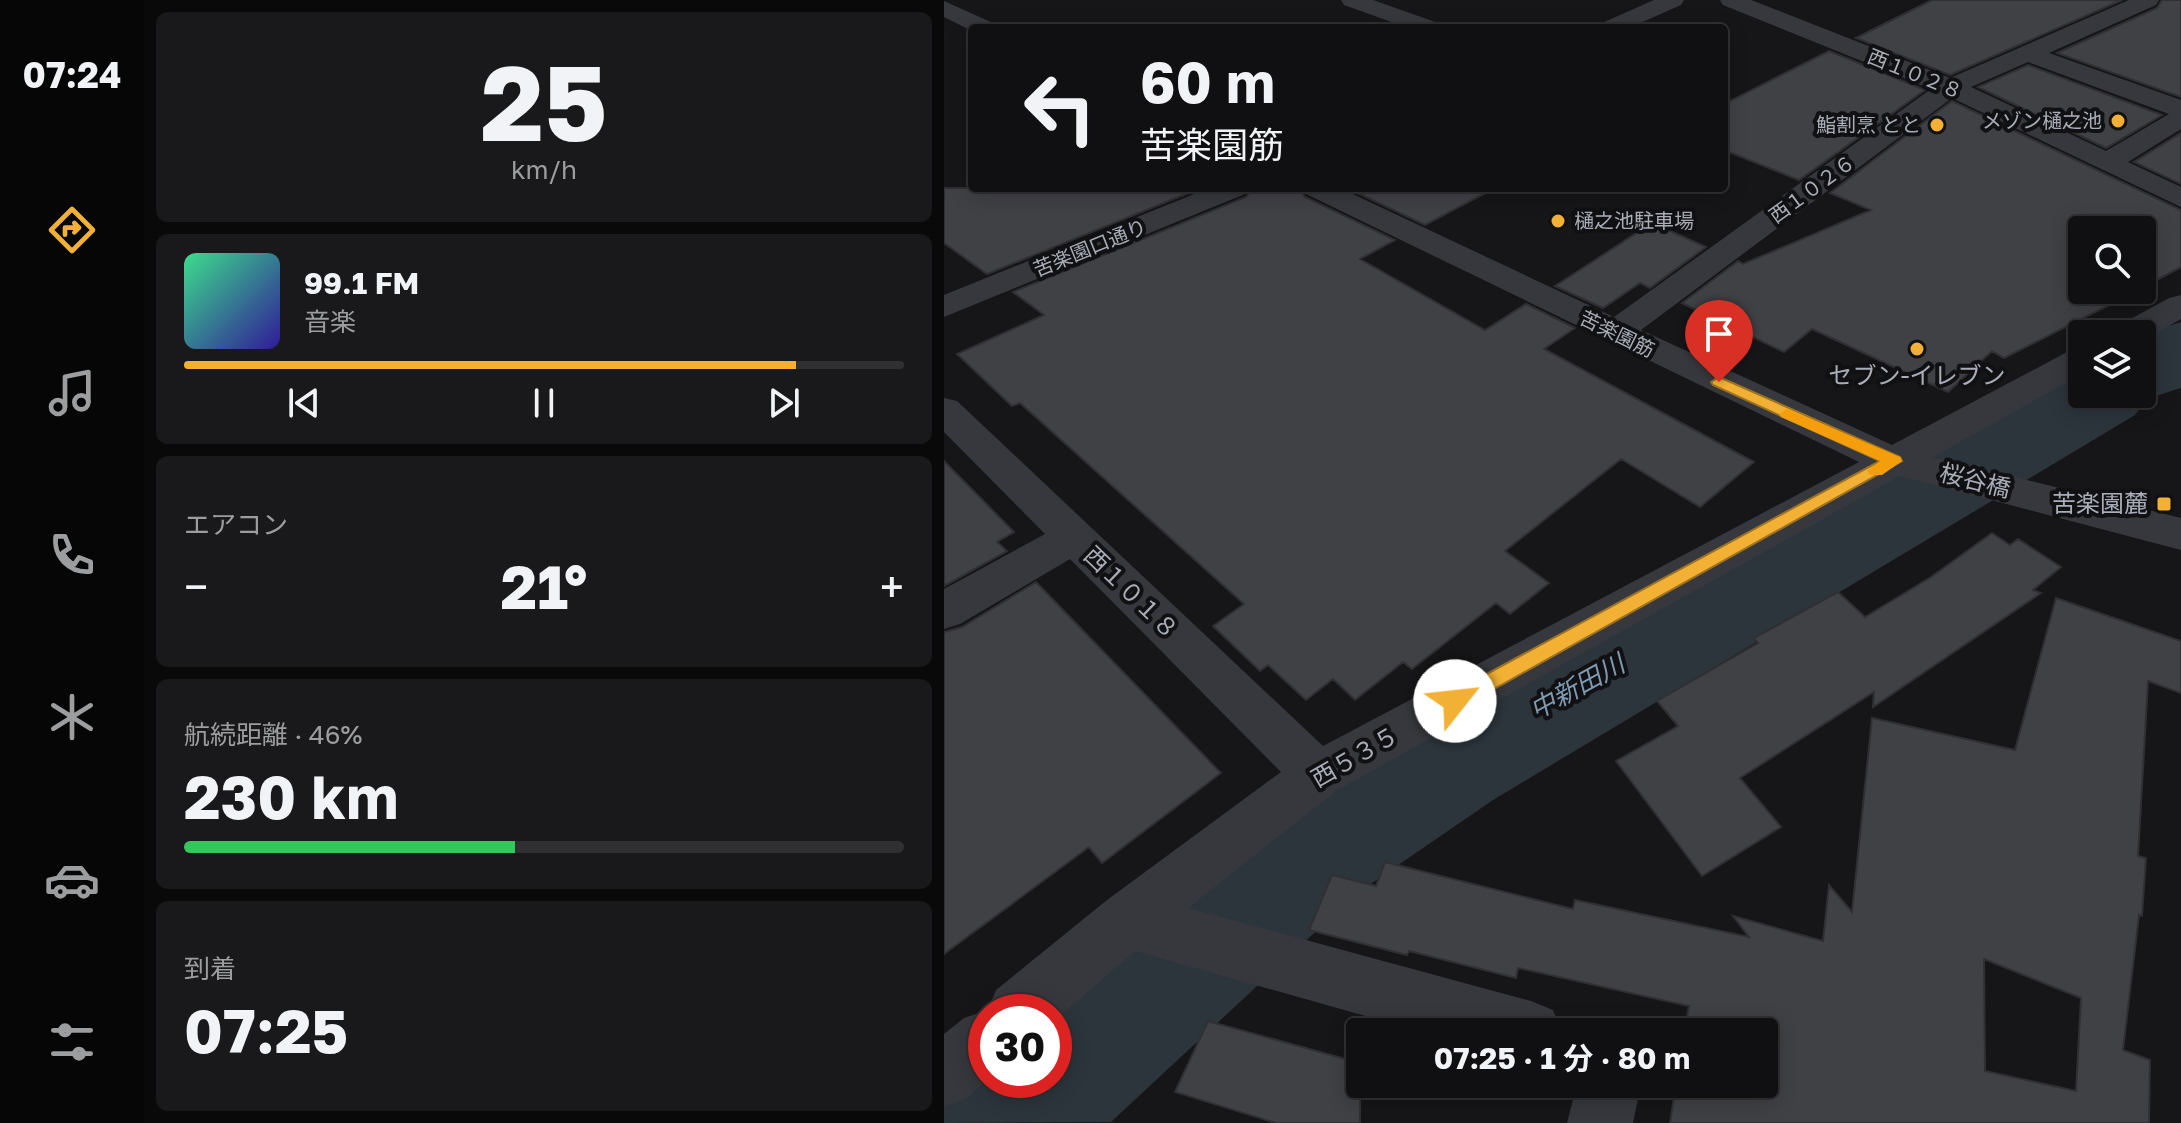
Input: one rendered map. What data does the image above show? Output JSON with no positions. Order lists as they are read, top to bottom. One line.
{"streets":{"street":["西１０２８","西１０２６","苦楽園口通り","苦楽園筋","桜谷橋","西１０１８","西５３５"]},"crossings":[["西１０２８","西１０２６"],["西１０２６","苦楽園筋"],["苦楽園筋","桜谷橋"],["苦楽園筋","西５３５"],["桜谷橋","西５３５"],["西１０１８","西５３５"]],"water":["中新田川"],"places":{"other":["メゾン樋之池","鮨割烹 とと","樋之池駐車場","セブン-イレブン"],"transit":["苦楽園麓"]},"page":{"tabs":"07:24","tile":[["25","km/h"],"エアコン",["航続距離 · 46%","230 km"],["到着","07:25"]],"turn":["60 m","苦楽園筋"],"song":["99.1 FM","音楽"],"heat":["−","21°","+"],"limit":"30","trip":"07:25 · 1 分 · 80 m"}}
